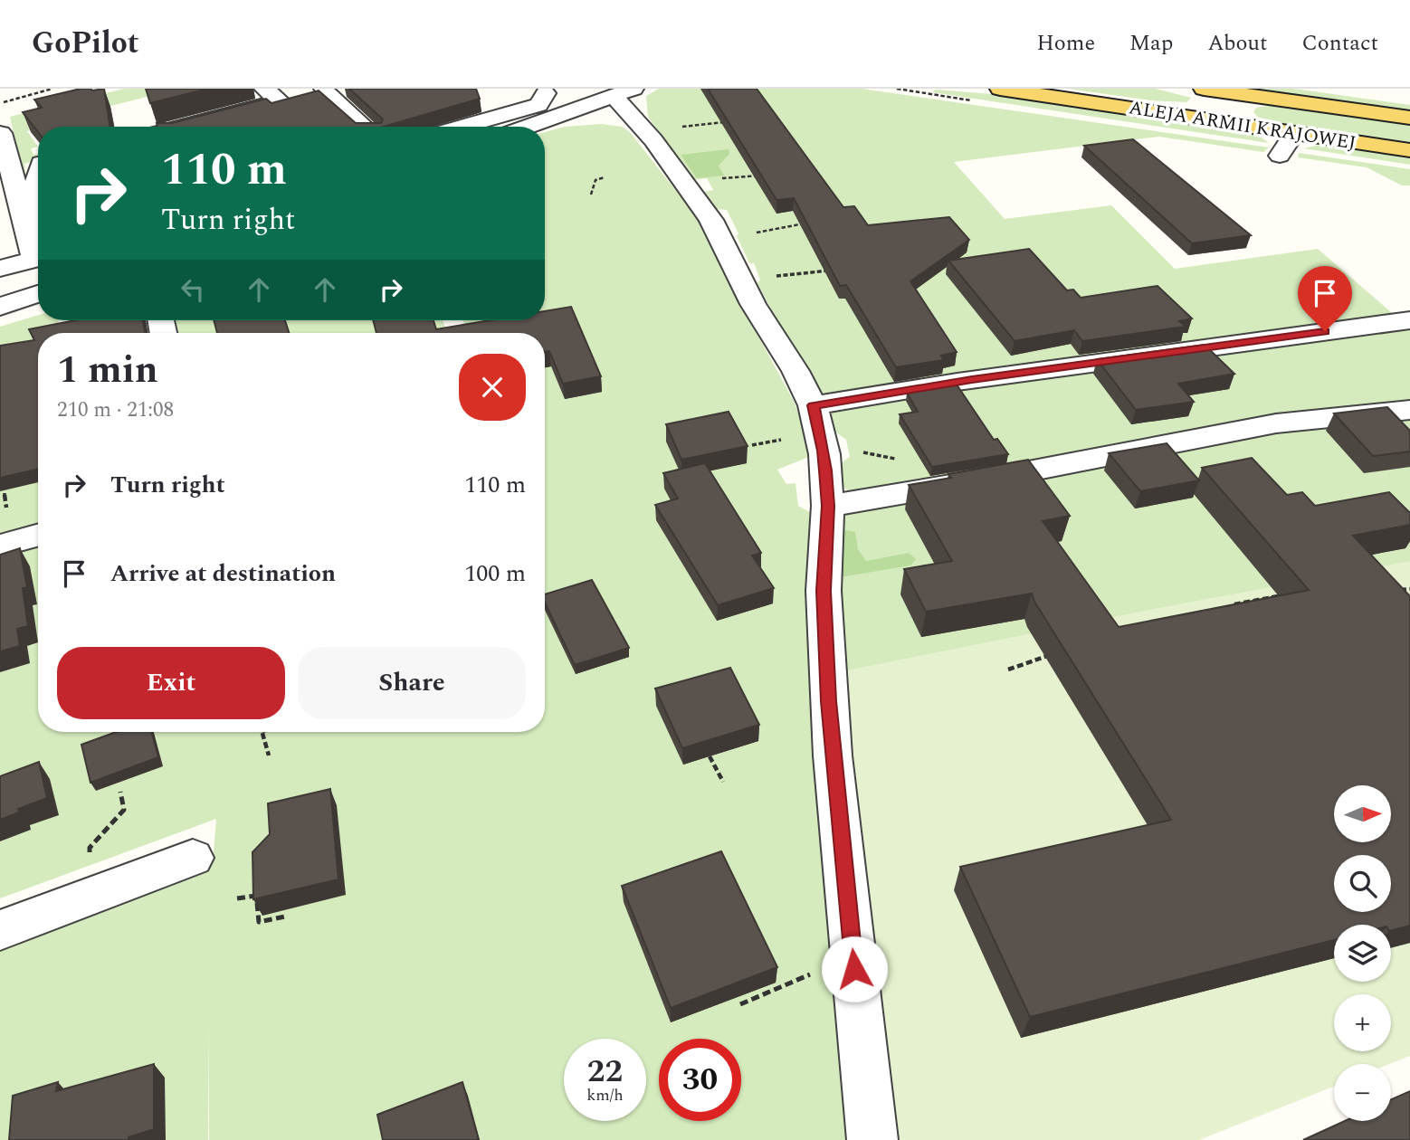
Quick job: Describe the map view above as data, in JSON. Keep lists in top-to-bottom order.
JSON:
{
  "streets": {
    "main road": ["ALEJA ARMII KRAJOWEJ"]
  },
  "north": "right",
  "page": {
    "header": "GoPilot",
    "nav": [
      "Home",
      "Map",
      "About",
      "Contact"
    ],
    "turn": ["110 m", "Turn right"],
    "heading": ["1 min", "210 m · 21:08"],
    "list": [
      {
        "name": "Turn right",
        "value": "110 m"
      },
      {
        "name": "Arrive at destination",
        "value": "100 m"
      }
    ],
    "buttons": ["Exit", "Share"],
    "map_buttons": ["+", "−"],
    "speed": "22 km/h",
    "limit": "30"
  }
}
